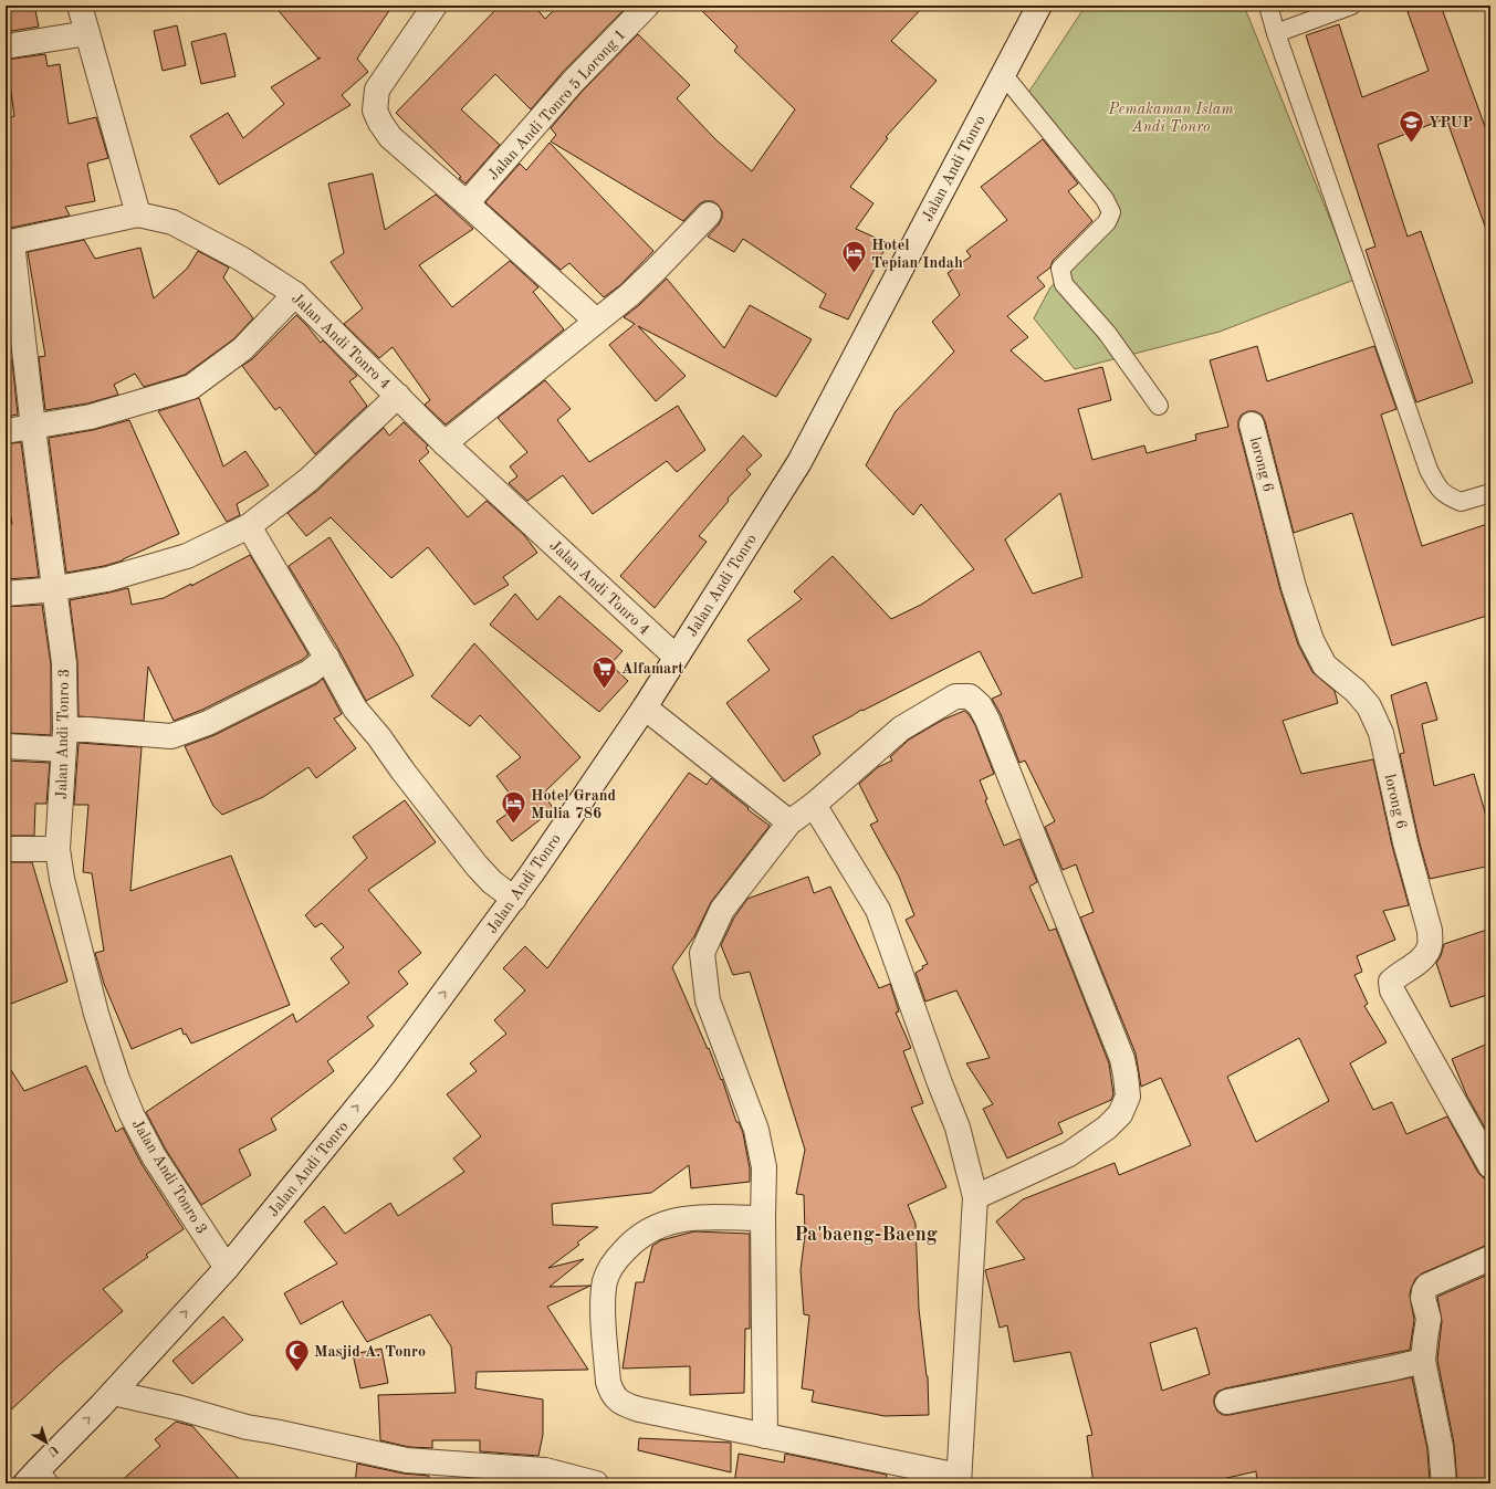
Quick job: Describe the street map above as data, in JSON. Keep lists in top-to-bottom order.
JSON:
{
  "streets": {
    "street": [
      "Jalan Andi Tonro 5 Lorong 1",
      "Jalan Andi Tonro",
      "Jalan Andi Tonro 4",
      "lorong 6",
      "Jalan Andi Tonro 3"
    ]
  },
  "crossings": [
    ["Jalan Andi Tonro", "Jalan Andi Tonro 4"],
    ["Jalan Andi Tonro", "Jalan Andi Tonro 3"],
    ["Jalan Andi Tonro 4", "Jalan Andi Tonro 3"]
  ],
  "one_way": ["Jalan Andi Tonro"],
  "districts": ["Pa'baeng-Baeng"],
  "parks": ["Pemakaman Islam Andi Tonro"],
  "places": {
    "school or university": ["YPUP"],
    "hotel": ["Hotel Tepian Indah", "Hotel Grand Mulia 786"],
    "supermarket": ["Alfamart"],
    "mosque": ["Masjid A. Tonro"]
  },
  "north": "bottom right"
}
